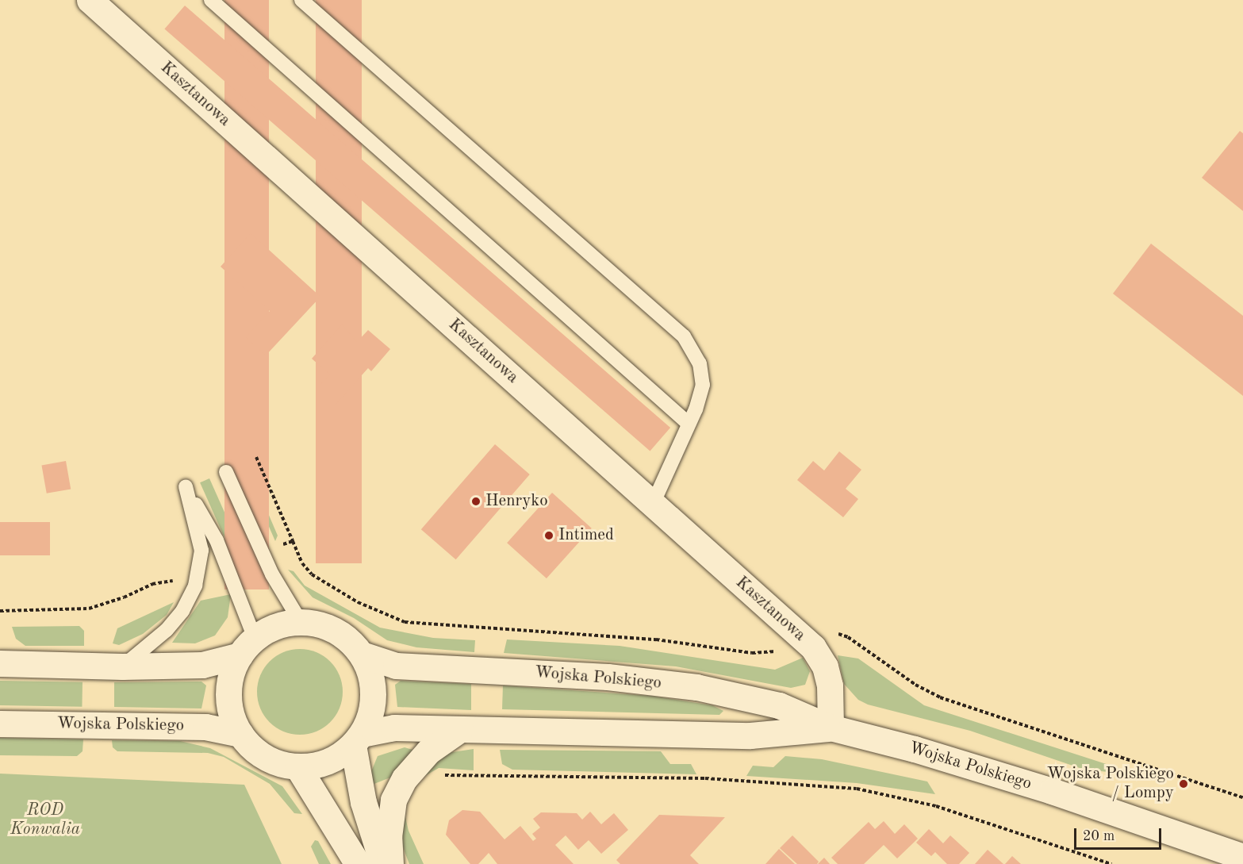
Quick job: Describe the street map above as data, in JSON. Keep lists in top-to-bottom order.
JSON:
{
  "streets": {
    "street": ["Kasztanowa", "Wojska Polskiego"]
  },
  "crossings": [
    ["Kasztanowa", "Wojska Polskiego"]
  ],
  "parks": ["ROD Konwalia"],
  "places": ["Henryko", "Intimed", "Wojska Polskiego / Lompy"],
  "scale_bar": "20 m"
}
